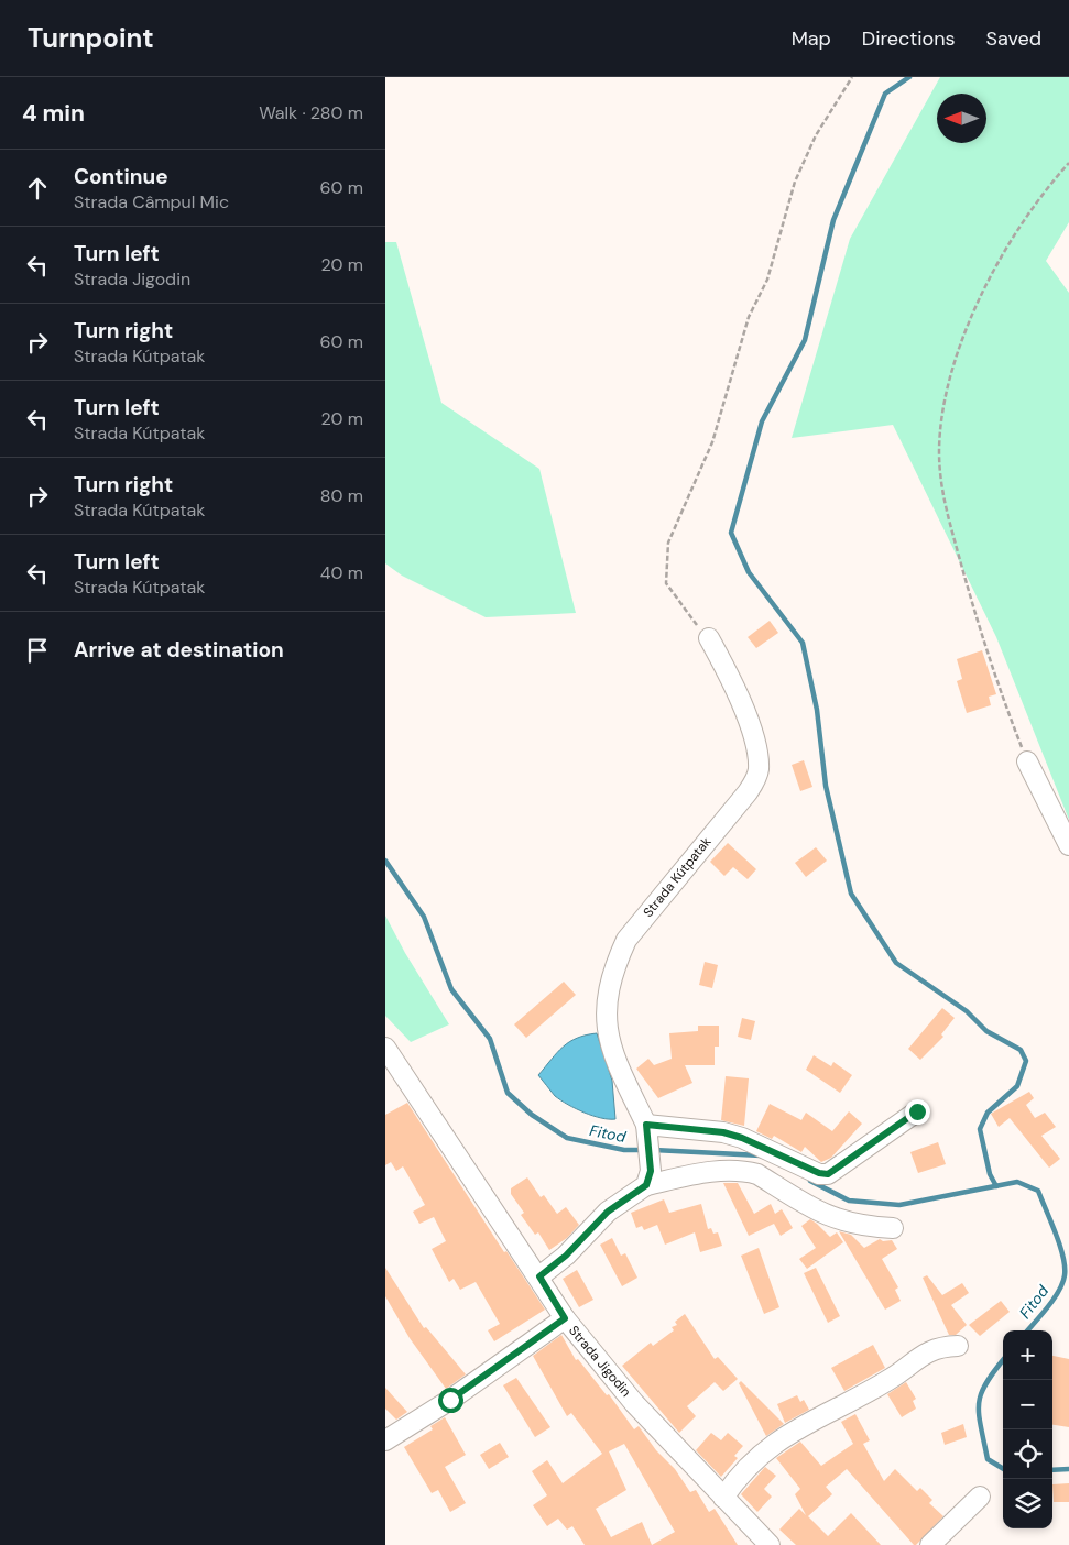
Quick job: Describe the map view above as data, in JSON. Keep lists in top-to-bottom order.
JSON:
{
  "streets": {
    "street": ["Strada Kútpatak", "Strada Jigodin"]
  },
  "water": ["Fitod"],
  "north": "left",
  "page": {
    "header": "Turnpoint",
    "nav": ["Map", "Directions", "Saved"],
    "heading": ["4 min", "Walk · 280 m"],
    "list": [
      ["Continue", "Strada Câmpul Mic", "60 m"],
      ["Turn left", "Strada Jigodin", "20 m"],
      ["Turn right", "Strada Kútpatak", "60 m"],
      ["Turn left", "Strada Kútpatak", "20 m"],
      ["Turn right", "Strada Kútpatak", "80 m"],
      ["Turn left", "Strada Kútpatak", "40 m"],
      "Arrive at destination"
    ],
    "map_buttons": ["+", "−"]
  }
}
